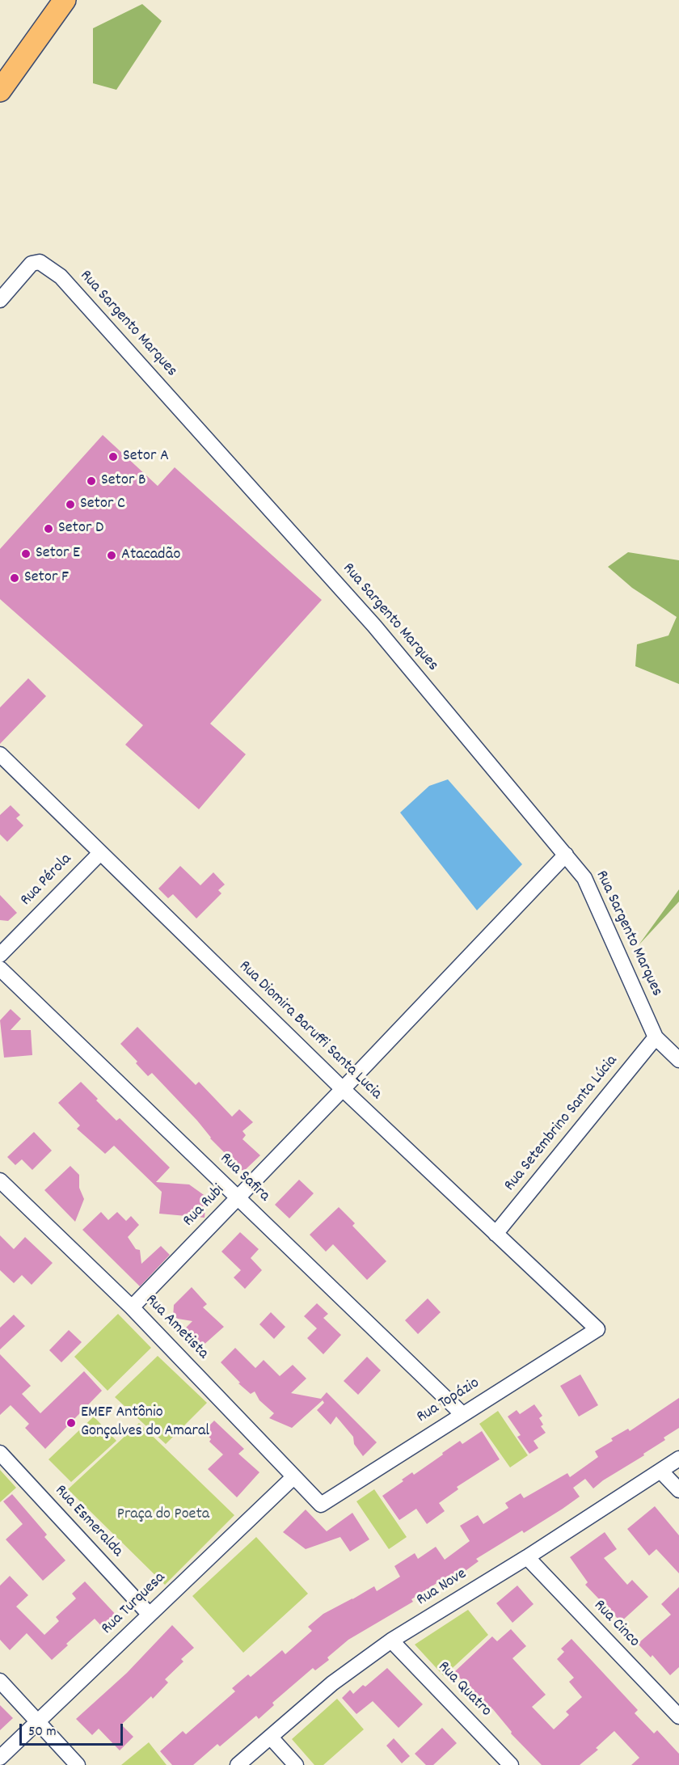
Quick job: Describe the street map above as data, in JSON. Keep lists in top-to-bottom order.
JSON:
{
  "streets": {
    "street": [
      "Rua Sargento Marques",
      "Rua Pérola",
      "Rua Diomira Baruffi Santa Lucia",
      "Rua Setembrino Santa Lúcia",
      "Rua Safira",
      "Rua Rubi",
      "Rua Ametista",
      "Rua Topázio",
      "Rua Esmeralda",
      "Rua Nove",
      "Rua Turquesa",
      "Rua Cinco",
      "Rua Quatro"
    ]
  },
  "crossings": [
    ["Rua Sargento Marques", "Rua Setembrino Santa Lúcia"],
    ["Rua Sargento Marques", "Rua Rubi"],
    ["Rua Pérola", "Rua Diomira Baruffi Santa Lucia"],
    ["Rua Diomira Baruffi Santa Lucia", "Rua Setembrino Santa Lúcia"],
    ["Rua Diomira Baruffi Santa Lucia", "Rua Rubi"],
    ["Rua Diomira Baruffi Santa Lucia", "Rua Topázio"],
    ["Rua Safira", "Rua Rubi"],
    ["Rua Safira", "Rua Topázio"],
    ["Rua Rubi", "Rua Ametista"],
    ["Rua Ametista", "Rua Topázio"],
    ["Rua Ametista", "Rua Turquesa"],
    ["Rua Esmeralda", "Rua Turquesa"],
    ["Rua Nove", "Rua Cinco"],
    ["Rua Nove", "Rua Quatro"]
  ],
  "parks": ["Praça do Poeta"],
  "places": [
    "Setor A",
    "Setor B",
    "Setor C",
    "Setor D",
    "Setor E",
    "Atacadão",
    "Setor F",
    "EMEF Antônio Gonçalves do Amaral"
  ],
  "scale_bar": "50 m"
}
